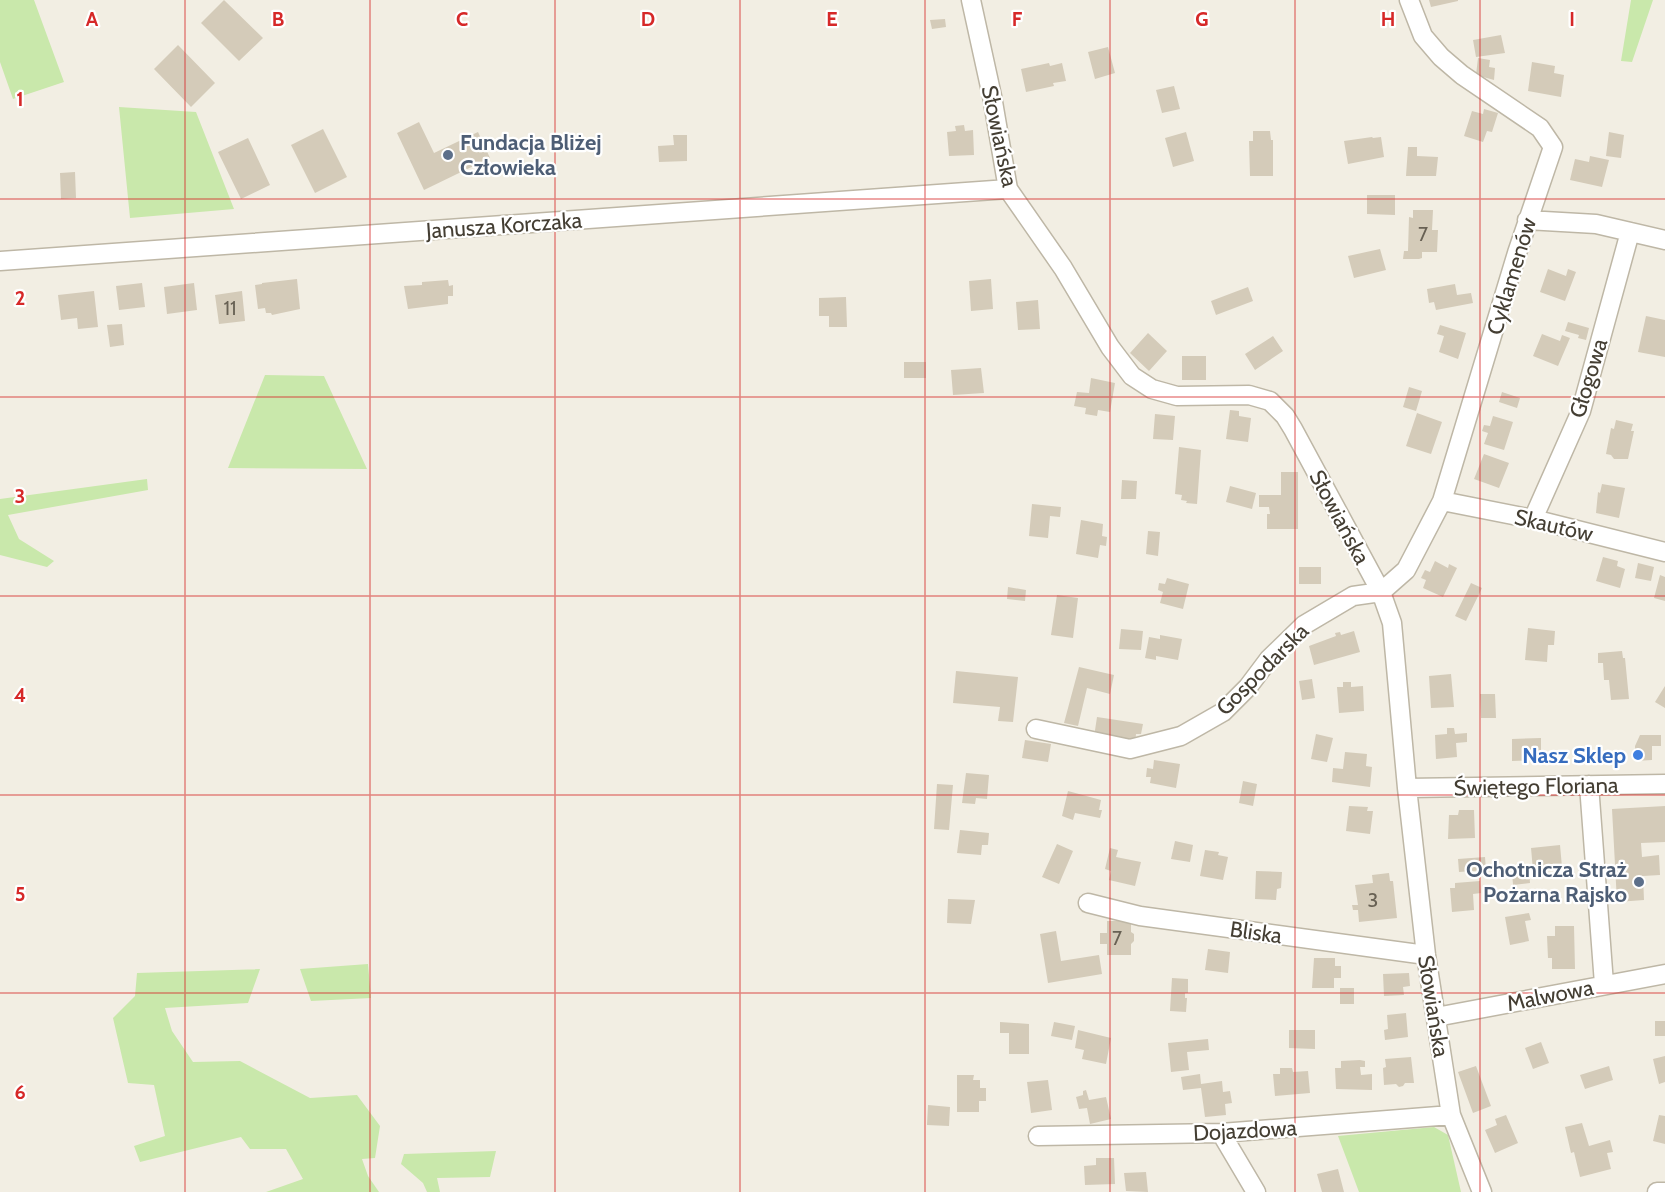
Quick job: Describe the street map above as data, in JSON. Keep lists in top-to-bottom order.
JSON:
{
  "streets": {
    "street": [
      "Słowiańska",
      "Janusza Korczaka",
      "Cyklamenów",
      "Głogowa",
      "Skautów",
      "Gospodarska",
      "Świętego Floriana",
      "Bliska",
      "Malwowa",
      "Dojazdowa"
    ]
  },
  "crossings": [
    ["Słowiańska", "Janusza Korczaka"],
    ["Słowiańska", "Cyklamenów"],
    ["Słowiańska", "Gospodarska"],
    ["Słowiańska", "Świętego Floriana"],
    ["Słowiańska", "Bliska"],
    ["Słowiańska", "Malwowa"],
    ["Słowiańska", "Dojazdowa"],
    ["Cyklamenów", "Skautów"],
    ["Cyklamenów", "Gospodarska"],
    ["Głogowa", "Skautów"]
  ],
  "places": ["Fundacja Bliżej Człowieka", "Nasz Sklep", "Ochotnicza Straż Pożarna Rajsko"],
  "house_numbers": [
    "7",
    "11",
    "3",
    "7"
  ],
  "grid": {
    "columns": [
      "A",
      "B",
      "C",
      "D",
      "E",
      "F",
      "G",
      "H",
      "I"
    ],
    "rows": [
      "1",
      "2",
      "3",
      "4",
      "5",
      "6"
    ]
  }
}
